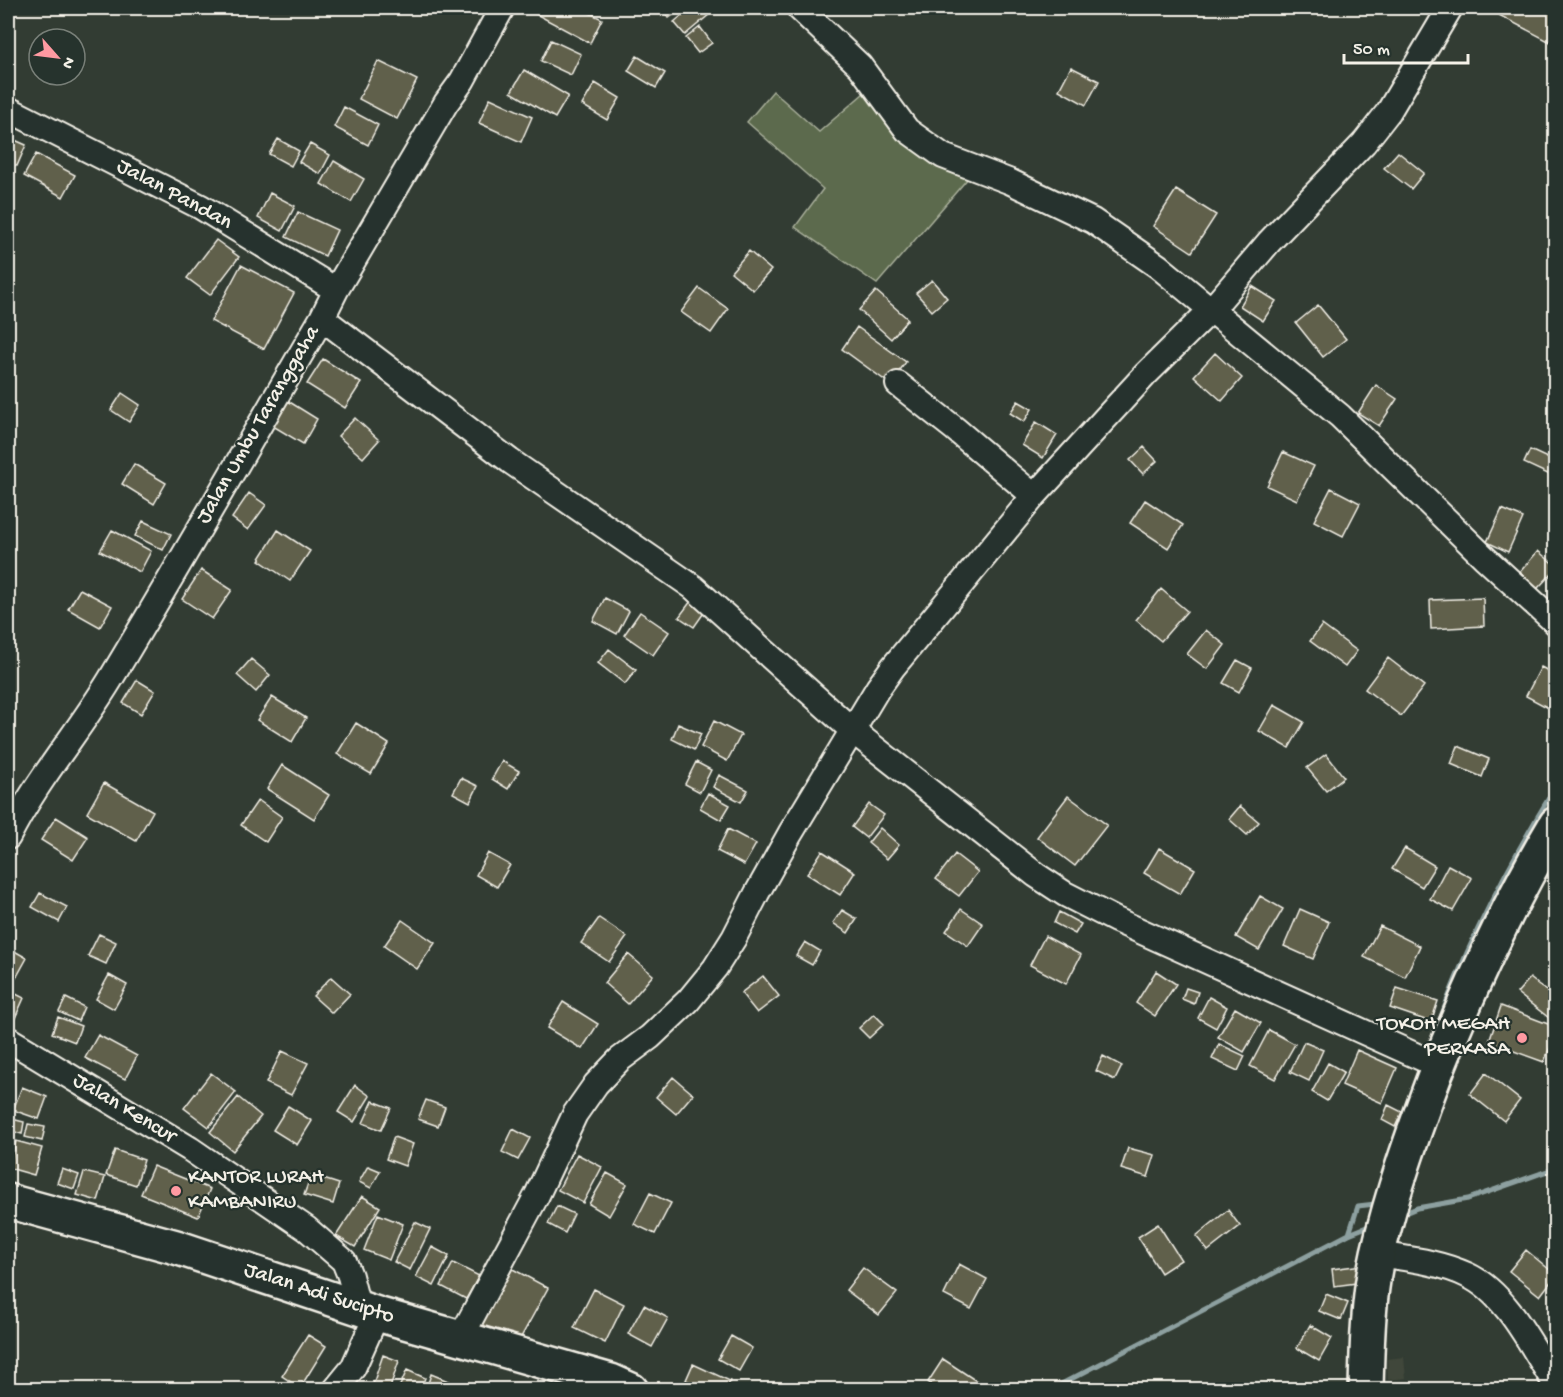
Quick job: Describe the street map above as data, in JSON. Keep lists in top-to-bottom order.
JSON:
{
  "streets": {
    "highway": ["Jalan Adi Sucipto"],
    "street": ["Jalan Pandan", "Jalan Umbu Taranggaha", "Jalan Kencur"]
  },
  "crossings": [
    ["Jalan Pandan", "Jalan Umbu Taranggaha"],
    ["Jalan Kencur", "Jalan Adi Sucipto"]
  ],
  "places": ["TOKOH MEGAH PERKASA", "KANTOR LURAH KAMBANIRU"],
  "scale_bar": "50 m",
  "north": "bottom right"
}
